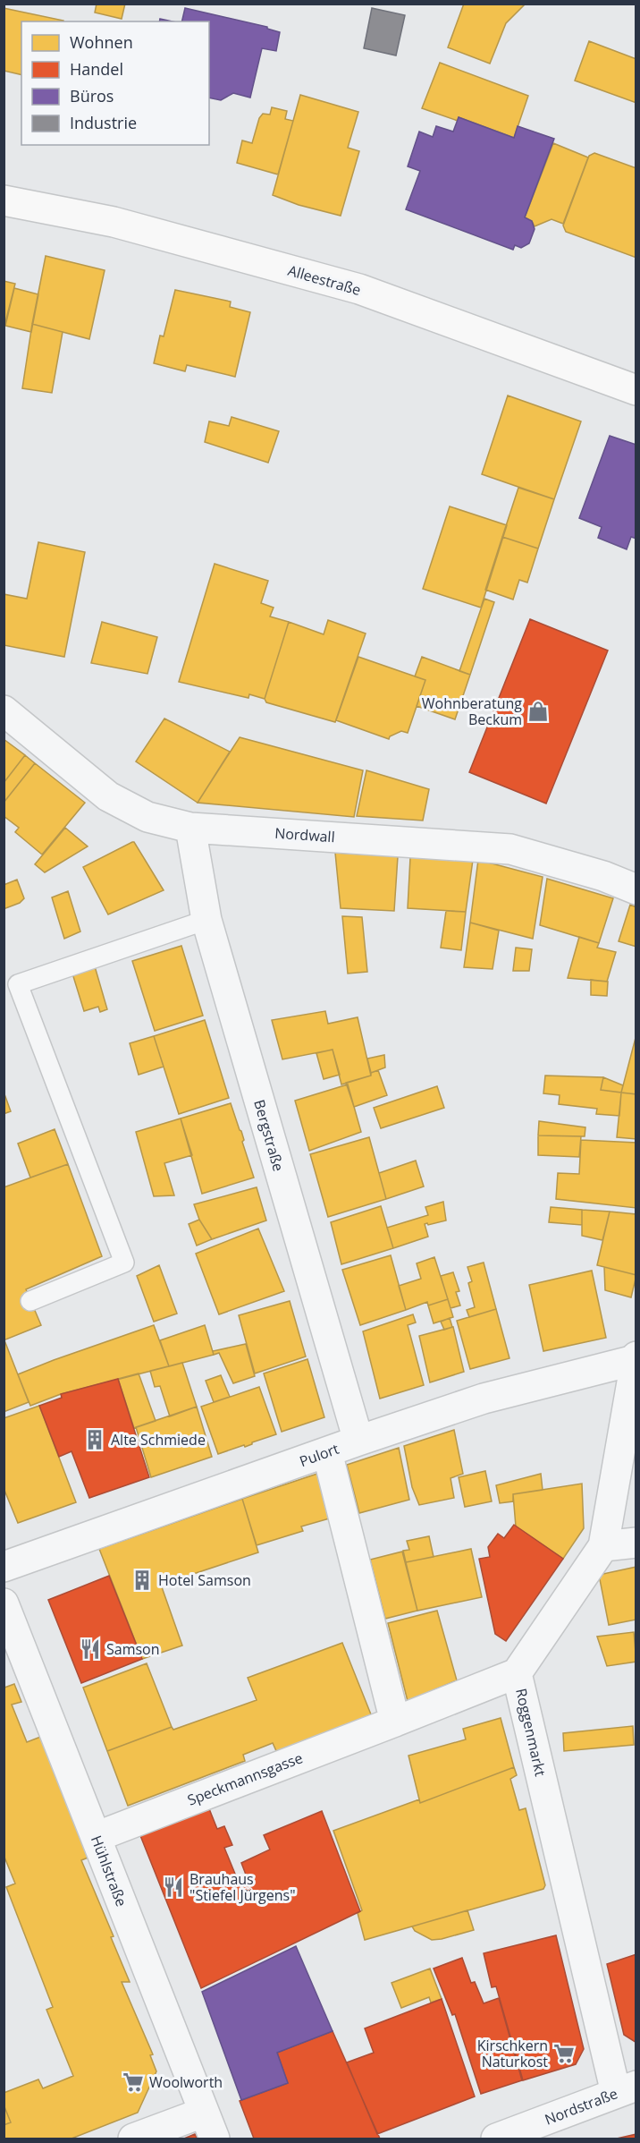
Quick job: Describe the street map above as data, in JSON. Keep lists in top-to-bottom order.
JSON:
{
  "streets": {
    "main road": ["Alleestraße"],
    "street": [
      "Nordwall",
      "Bergstraße",
      "Pulort",
      "Roggenmarkt",
      "Speckmannsgasse",
      "Hühlstraße",
      "Nordstraße"
    ]
  },
  "crossings": [
    ["Nordwall", "Bergstraße"],
    ["Bergstraße", "Pulort"],
    ["Pulort", "Roggenmarkt"],
    ["Roggenmarkt", "Speckmannsgasse"],
    ["Roggenmarkt", "Nordstraße"],
    ["Speckmannsgasse", "Hühlstraße"]
  ],
  "places": {
    "shop": ["Wohnberatung Beckum"],
    "building": ["Alte Schmiede", "Hotel Samson"],
    "restaurant": ["Samson", "Brauhaus \"Stiefel Jürgens\""],
    "supermarket": ["Kirschkern Naturkost", "Woolworth"]
  },
  "legend": [
    "Wohnen",
    "Handel",
    "Büros",
    "Industrie"
  ]
}
